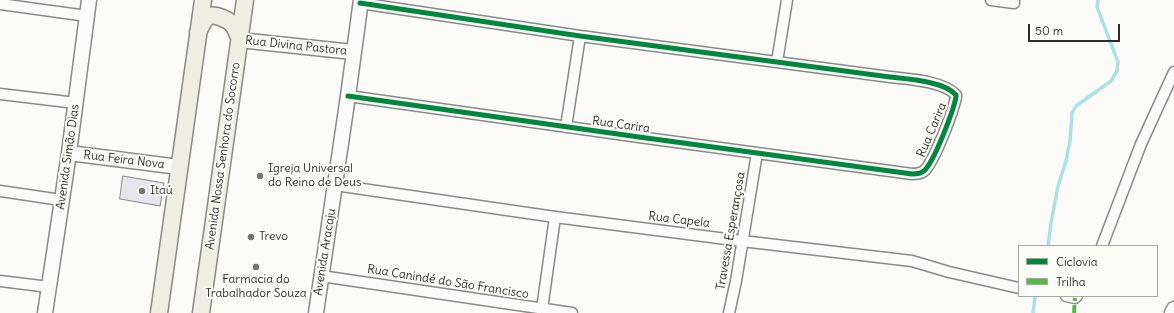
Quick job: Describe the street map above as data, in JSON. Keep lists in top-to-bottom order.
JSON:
{
  "streets": {
    "main road": ["Avenida Nossa Senhora do Socorro"],
    "street": [
      "Rua Divina Pastora",
      "Rua Carira",
      "Avenida Simão Dias",
      "Rua Feira Nova",
      "Rua Capela",
      "Travessa Esperançosa",
      "Avenida Aracaju",
      "Rua Canindé do São Francisco"
    ]
  },
  "crossings": [
    ["Rua Divina Pastora", "Avenida Nossa Senhora do Socorro"],
    ["Rua Divina Pastora", "Avenida Aracaju"],
    ["Rua Carira", "Travessa Esperançosa"],
    ["Rua Carira", "Avenida Aracaju"],
    ["Avenida Simão Dias", "Rua Feira Nova"],
    ["Rua Capela", "Travessa Esperançosa"],
    ["Rua Capela", "Avenida Aracaju"],
    ["Avenida Aracaju", "Rua Canindé do São Francisco"]
  ],
  "places": [
    "Igreja Universal do Reino de Deus",
    "Itaú",
    "Trevo",
    "Farmacia do Trabalhador Souza"
  ],
  "legend": ["Ciclovia", "Trilha"],
  "scale_bar": "50 m"
}
